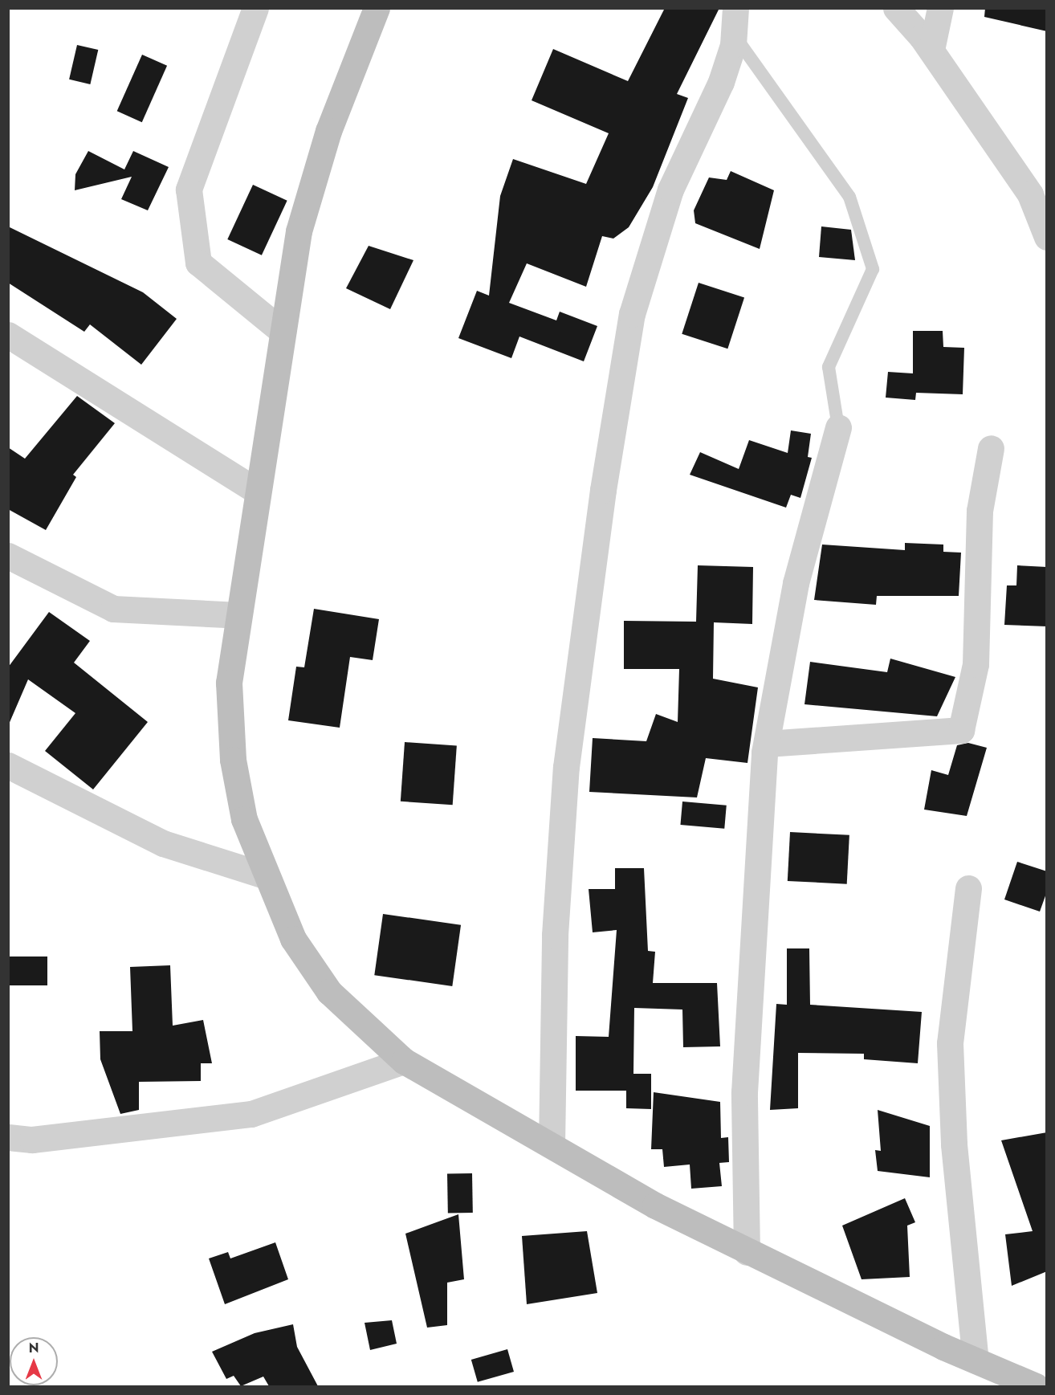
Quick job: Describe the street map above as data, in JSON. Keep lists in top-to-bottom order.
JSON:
{
  "north": "top"
}
